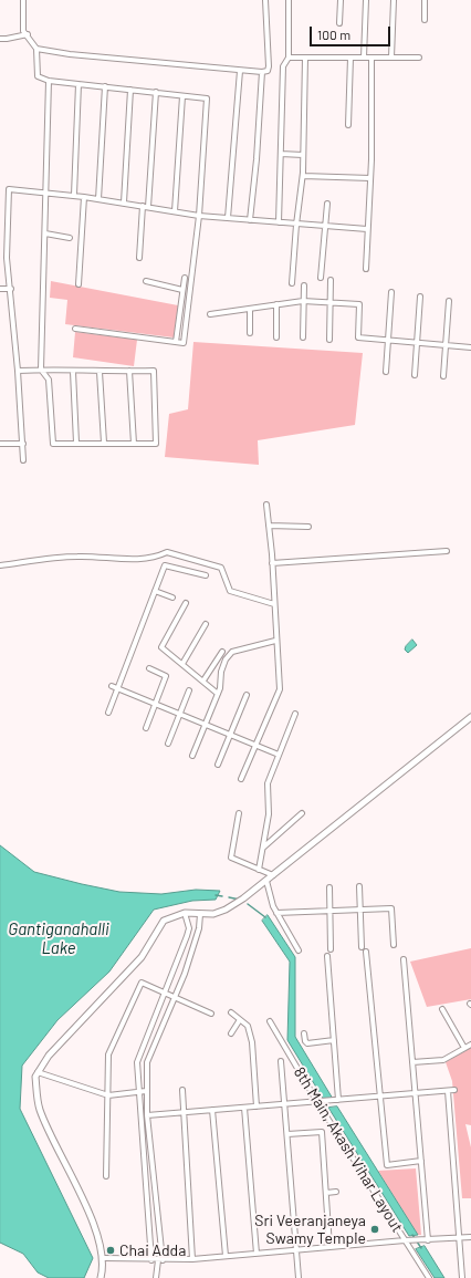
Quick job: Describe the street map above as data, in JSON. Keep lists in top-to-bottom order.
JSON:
{
  "streets": {
    "street": ["8th Main, Akash Vihar Layout"]
  },
  "water": ["Gantiganahalli Lake"],
  "places": ["Sri Veeranjaneya Swamy Temple", "Chai Adda"],
  "scale_bar": "100 m"
}
